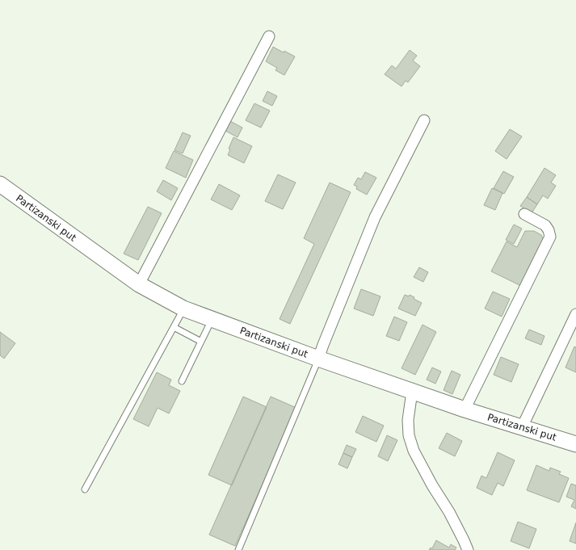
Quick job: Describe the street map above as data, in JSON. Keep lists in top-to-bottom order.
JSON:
{
  "streets": {
    "main road": ["Partizanski put"]
  }
}
